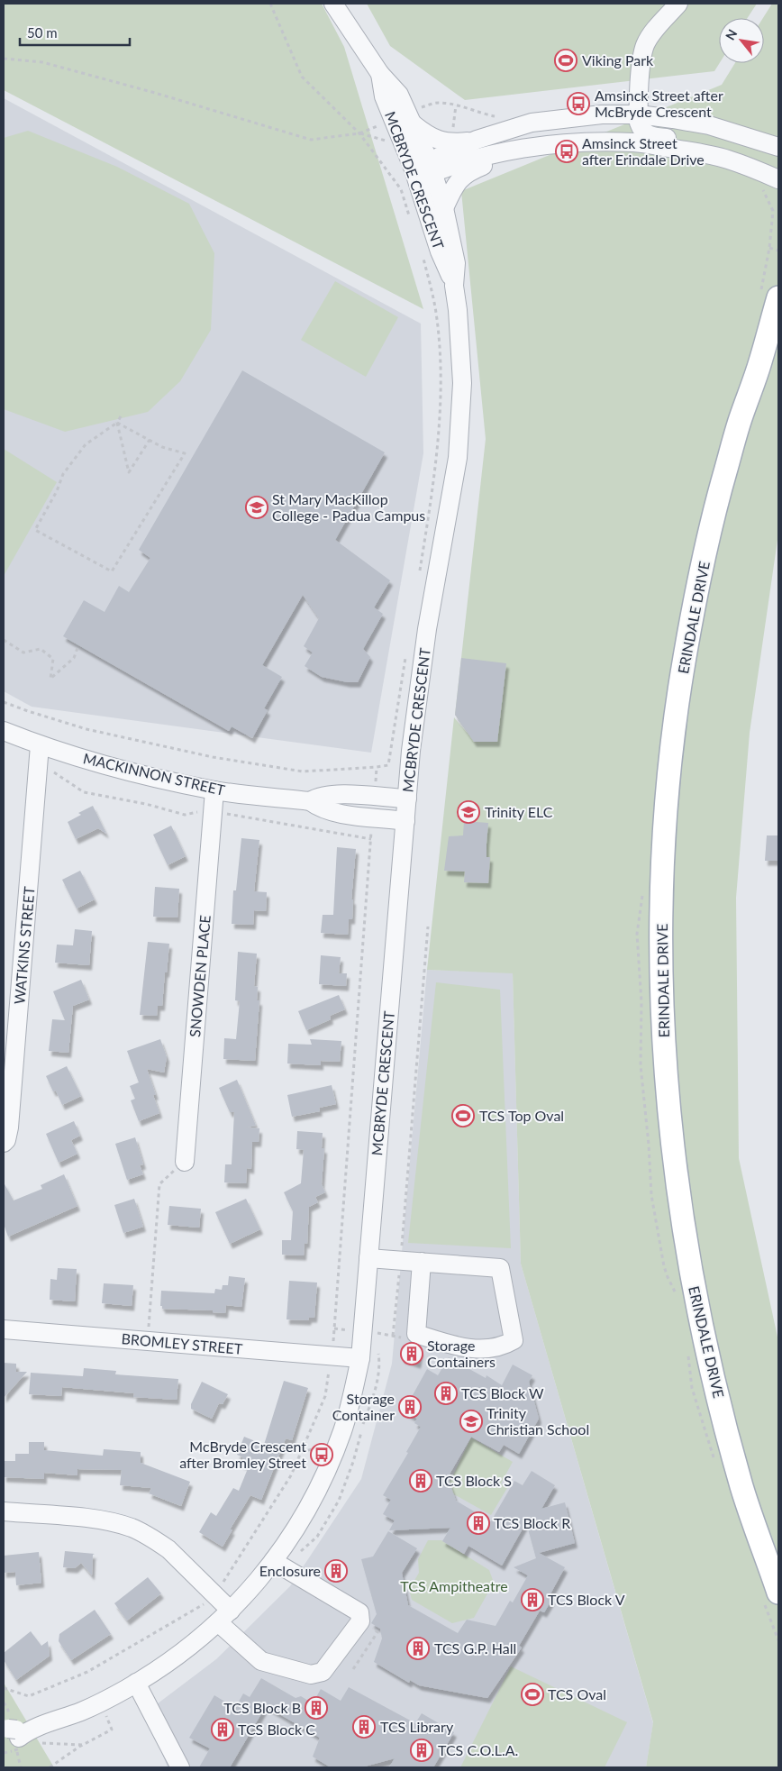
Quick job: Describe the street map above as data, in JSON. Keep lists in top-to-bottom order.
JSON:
{
  "streets": {
    "main road": ["ERINDALE DRIVE"],
    "street": [
      "MCBRYDE CRESCENT",
      "MACKINNON STREET",
      "WATKINS STREET",
      "SNOWDEN PLACE",
      "BROMLEY STREET"
    ]
  },
  "crossings": [
    ["MCBRYDE CRESCENT", "MACKINNON STREET"],
    ["MCBRYDE CRESCENT", "BROMLEY STREET"],
    ["MACKINNON STREET", "WATKINS STREET"],
    ["MACKINNON STREET", "SNOWDEN PLACE"]
  ],
  "parks": ["TCS Ampitheatre"],
  "places": {
    "sports": ["Viking Park", "TCS Top Oval", "TCS Oval"],
    "bus stop": ["Amsinck Street after McBryde Crescent", "Amsinck Street after Erindale Drive", "McBryde Crescent after Bromley Street"],
    "school or university": ["St Mary MacKillop College - Padua Campus", "Trinity ELC", "Trinity Christian School"],
    "building": [
      "Storage Containers",
      "TCS Block W",
      "Storage Container",
      "TCS Block S",
      "TCS Block R",
      "Enclosure",
      "TCS Block V",
      "TCS G.P. Hall",
      "TCS Block B",
      "TCS Library",
      "TCS Block C",
      "TCS C.O.L.A."
    ]
  },
  "scale_bar": "50 m",
  "north": "top left"
}
